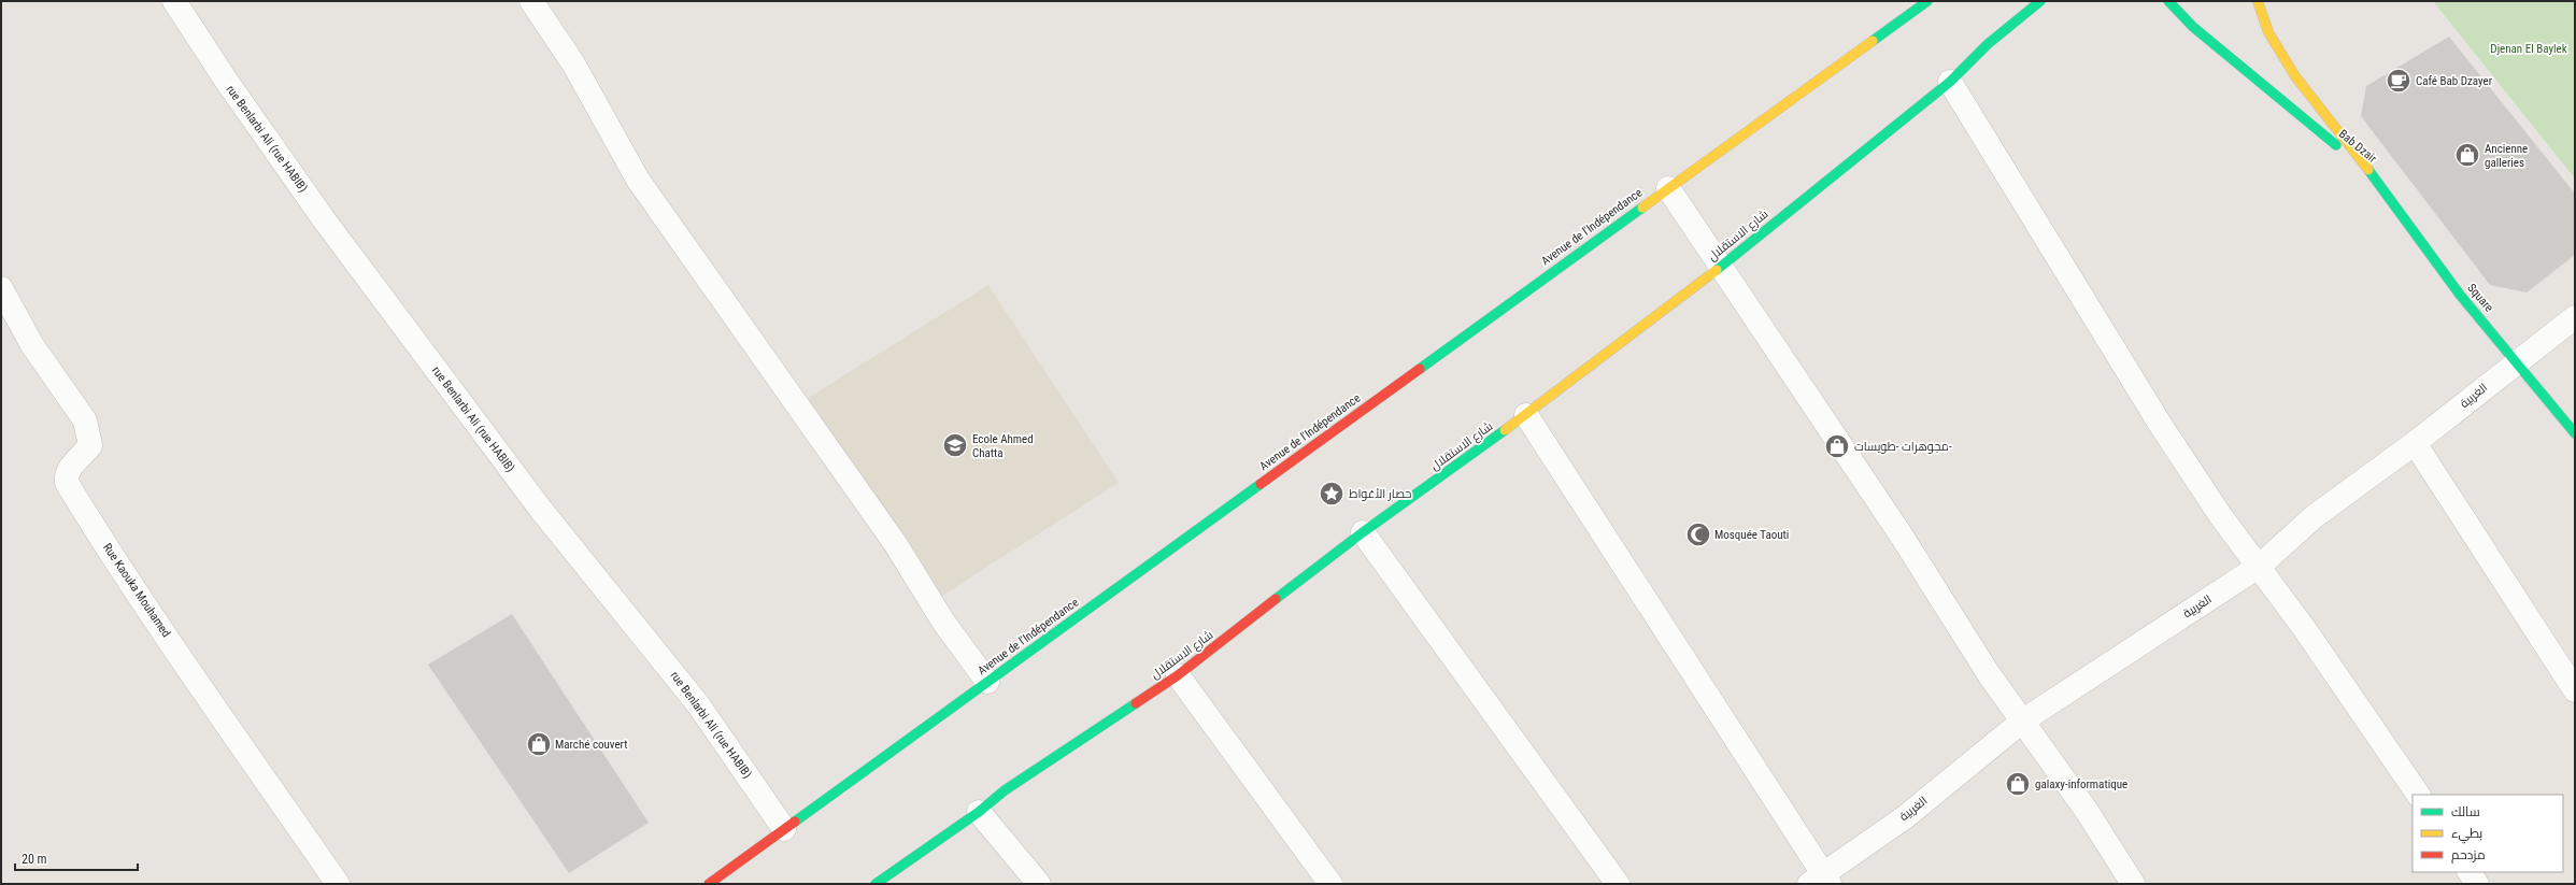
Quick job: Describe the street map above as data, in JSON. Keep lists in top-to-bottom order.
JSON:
{
  "streets": {
    "main road": [
      "Bab Dzair",
      "Avenue de l'Indépendance",
      "شارع الاستقلال",
      "Square"
    ],
    "street": ["rue Benlarbi Ali (rue HABIB)", "الغربية", "Rue Kaouka Mouhamed"]
  },
  "crossings": [
    ["rue Benlarbi Ali (rue HABIB)", "Avenue de l'Indépendance"],
    ["Bab Dzair", "Square"],
    ["Square", "الغربية"]
  ],
  "parks": ["Djenan El Baylek"],
  "places": {
    "cafe": ["Café Bab Dzayer"],
    "shop": [
      "Ancienne galleries",
      "مجوهرات -طويسات-",
      "Marché couvert",
      "galaxy-informatique"
    ],
    "school or university": ["Ecole Ahmed Chatta"],
    "place": ["حصار الأغواط"],
    "mosque": ["Mosquée Taouti"]
  },
  "legend": ["سالك", "بطيء", "مزدحم"],
  "scale_bar": "20 m"
}
